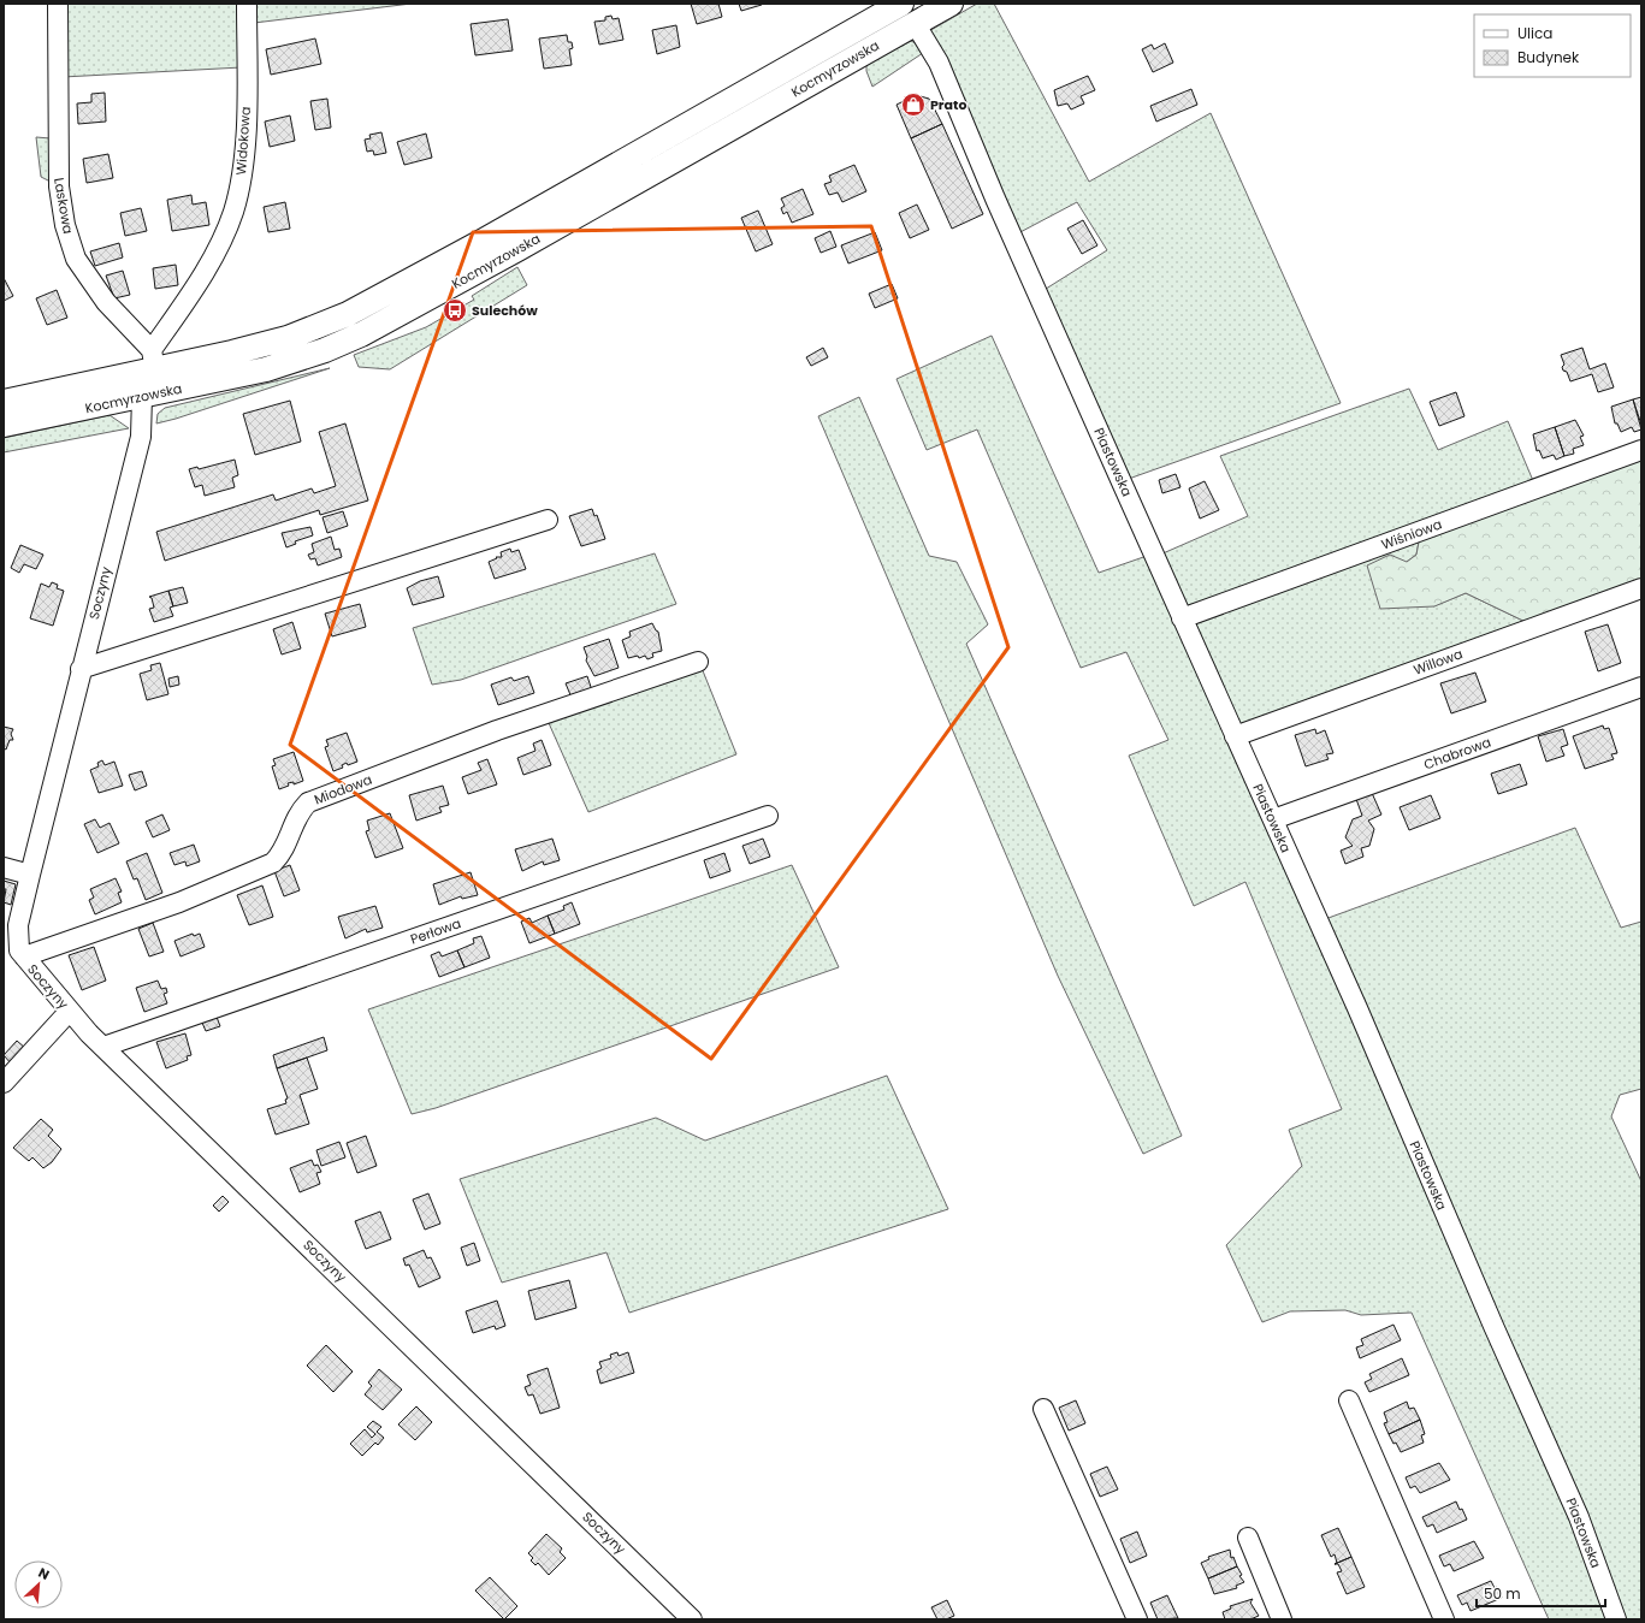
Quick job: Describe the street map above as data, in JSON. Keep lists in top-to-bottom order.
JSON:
{
  "streets": {
    "main road": ["Kocmyrzowska"],
    "street": [
      "Widokowa",
      "Laskowa",
      "Piastowska",
      "Wiśniowa",
      "Soczyny",
      "Willowa",
      "Chabrowa",
      "Miodowa",
      "Perłowa"
    ]
  },
  "crossings": [
    ["Kocmyrzowska", "Widokowa"],
    ["Kocmyrzowska", "Laskowa"],
    ["Kocmyrzowska", "Piastowska"],
    ["Kocmyrzowska", "Soczyny"],
    ["Widokowa", "Laskowa"],
    ["Piastowska", "Wiśniowa"],
    ["Piastowska", "Willowa"],
    ["Piastowska", "Chabrowa"],
    ["Soczyny", "Miodowa"],
    ["Soczyny", "Perłowa"]
  ],
  "places": {
    "shop": ["Prato"],
    "bus stop": ["Sulechów"]
  },
  "legend": ["Ulica", "Budynek"],
  "scale_bar": "50 m",
  "north": "top right"
}
